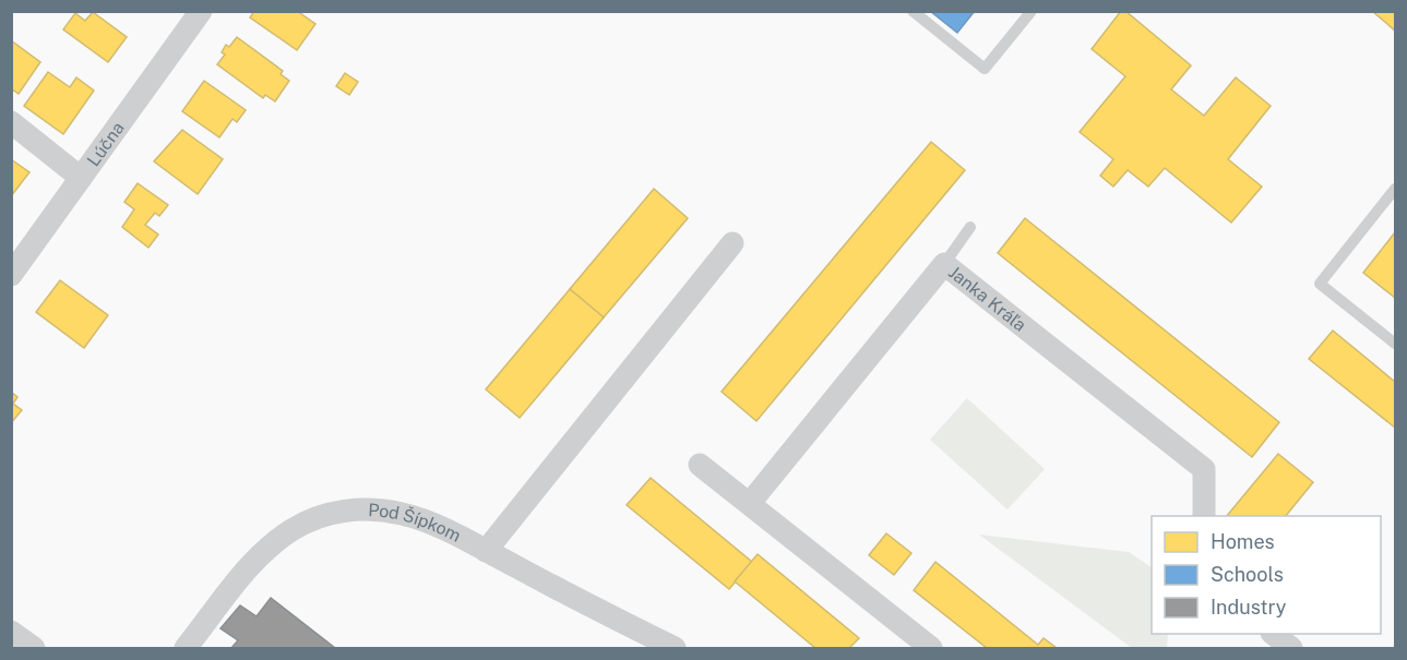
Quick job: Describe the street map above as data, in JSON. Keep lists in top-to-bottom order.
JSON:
{
  "streets": {
    "street": ["Lúčna", "Janka Kráľa", "Pod Šípkom"]
  },
  "legend": ["Homes", "Schools", "Industry"]
}
